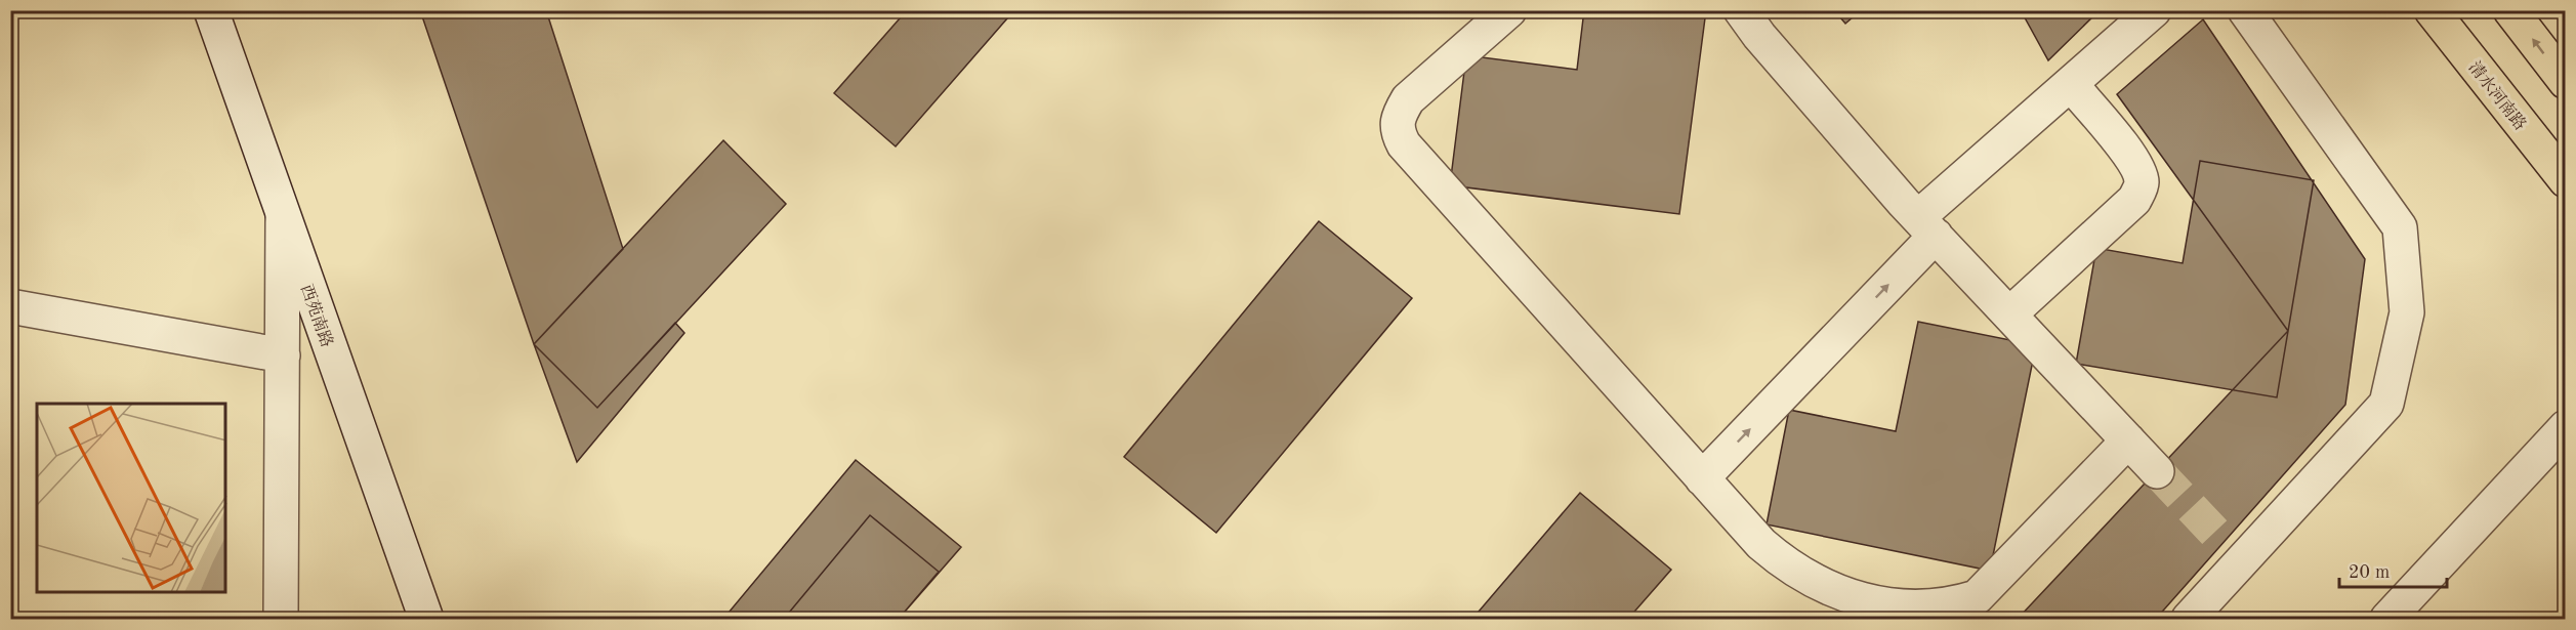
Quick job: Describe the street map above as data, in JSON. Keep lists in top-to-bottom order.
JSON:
{
  "streets": {
    "main road": ["清水河南路"],
    "street": ["西苑南路"]
  },
  "scale_bar": "20 m"
}
